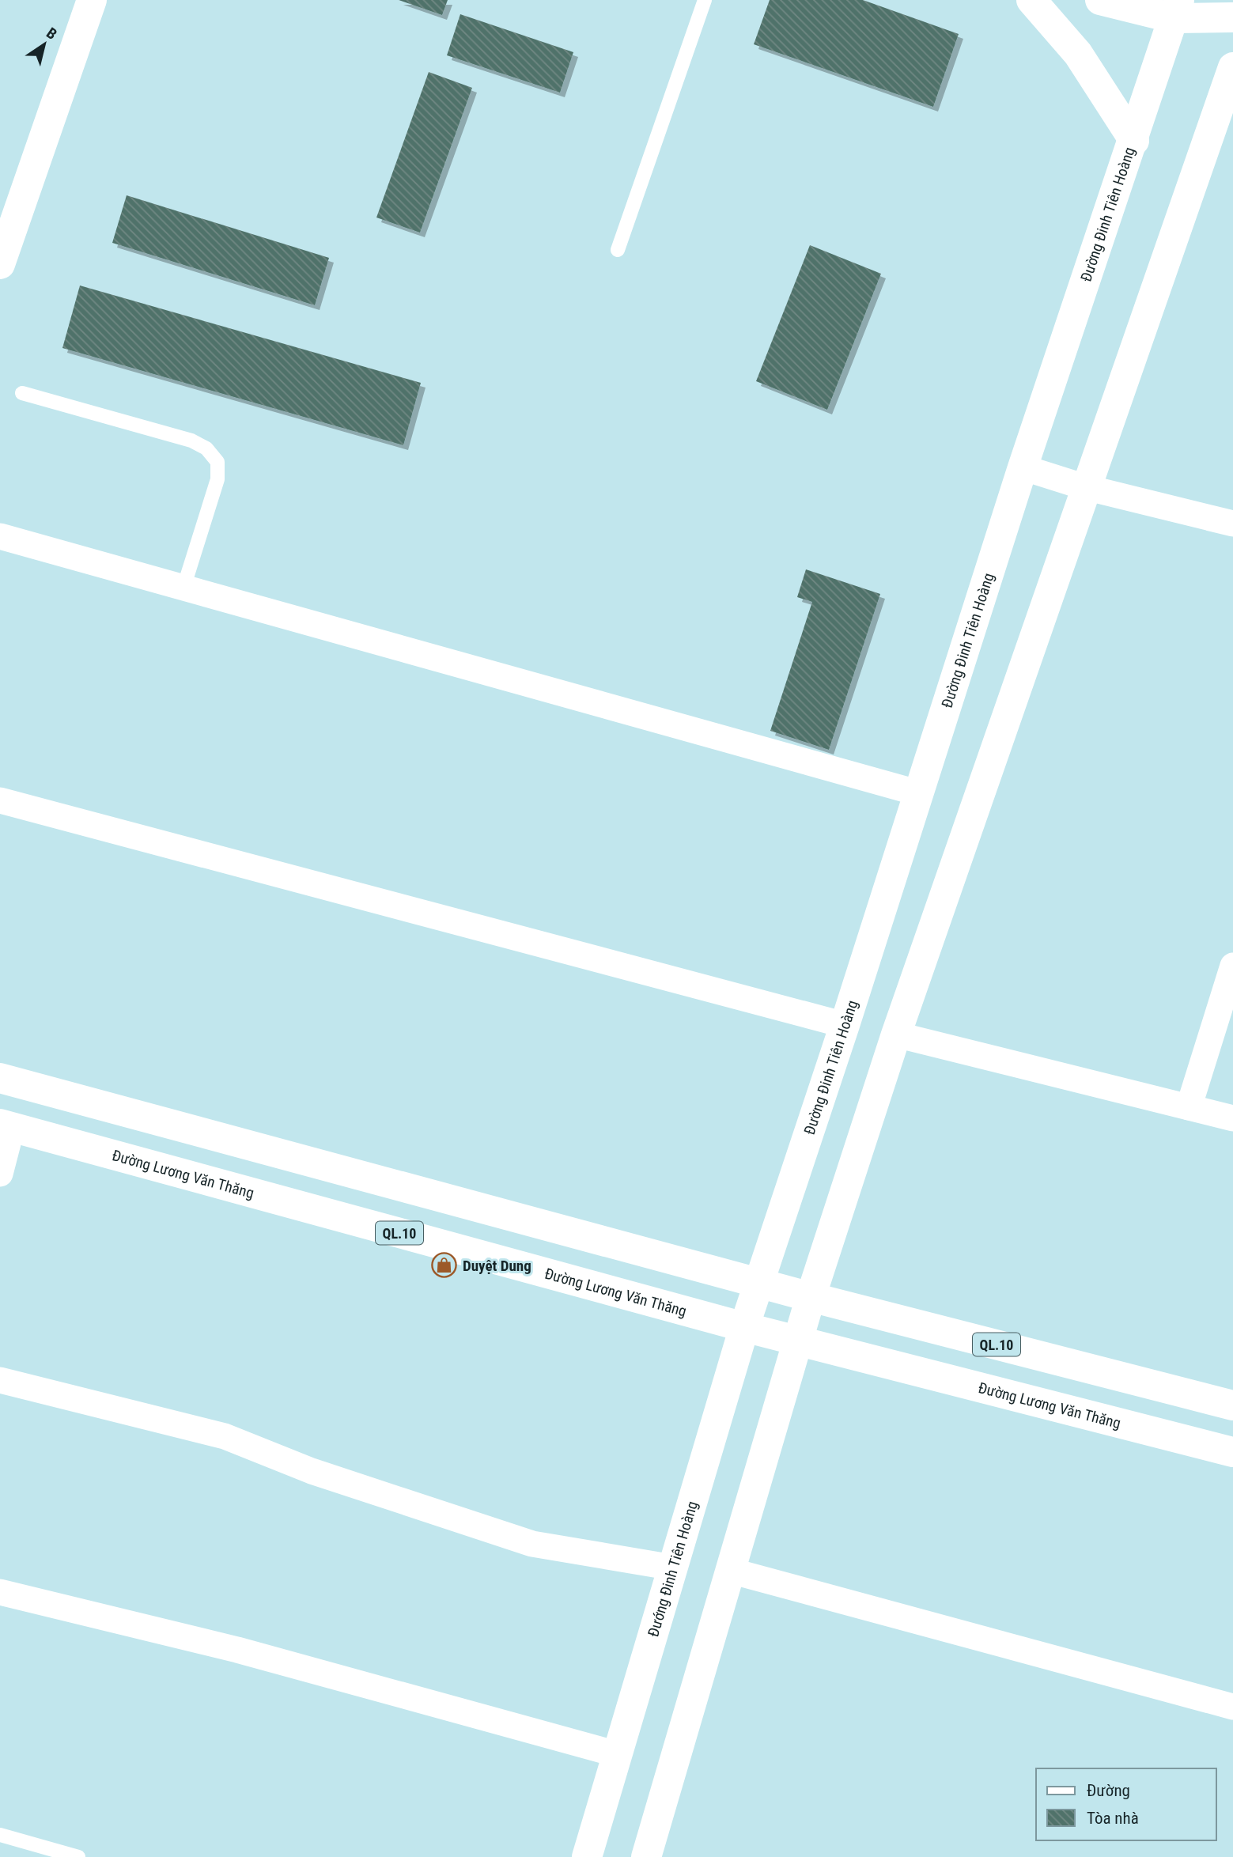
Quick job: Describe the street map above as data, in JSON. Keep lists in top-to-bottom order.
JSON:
{
  "streets": {
    "main road": [
      "Đường Đinh Tiên Hoàng",
      "Đường Lương Văn Thăng",
      "QL.10",
      "Đướng Đinh Tiên Hoàng"
    ]
  },
  "crossings": [
    ["Đường Đinh Tiên Hoàng", "QL.10"],
    ["Đường Đinh Tiên Hoàng", "Đướng Đinh Tiên Hoàng"],
    ["Đường Lương Văn Thăng", "Đướng Đinh Tiên Hoàng"],
    ["QL.10", "Đướng Đinh Tiên Hoàng"]
  ],
  "places": {
    "shop": ["Duyệt Dung"]
  },
  "legend": ["Đường", "Tòa nhà"],
  "north": "top right"
}
